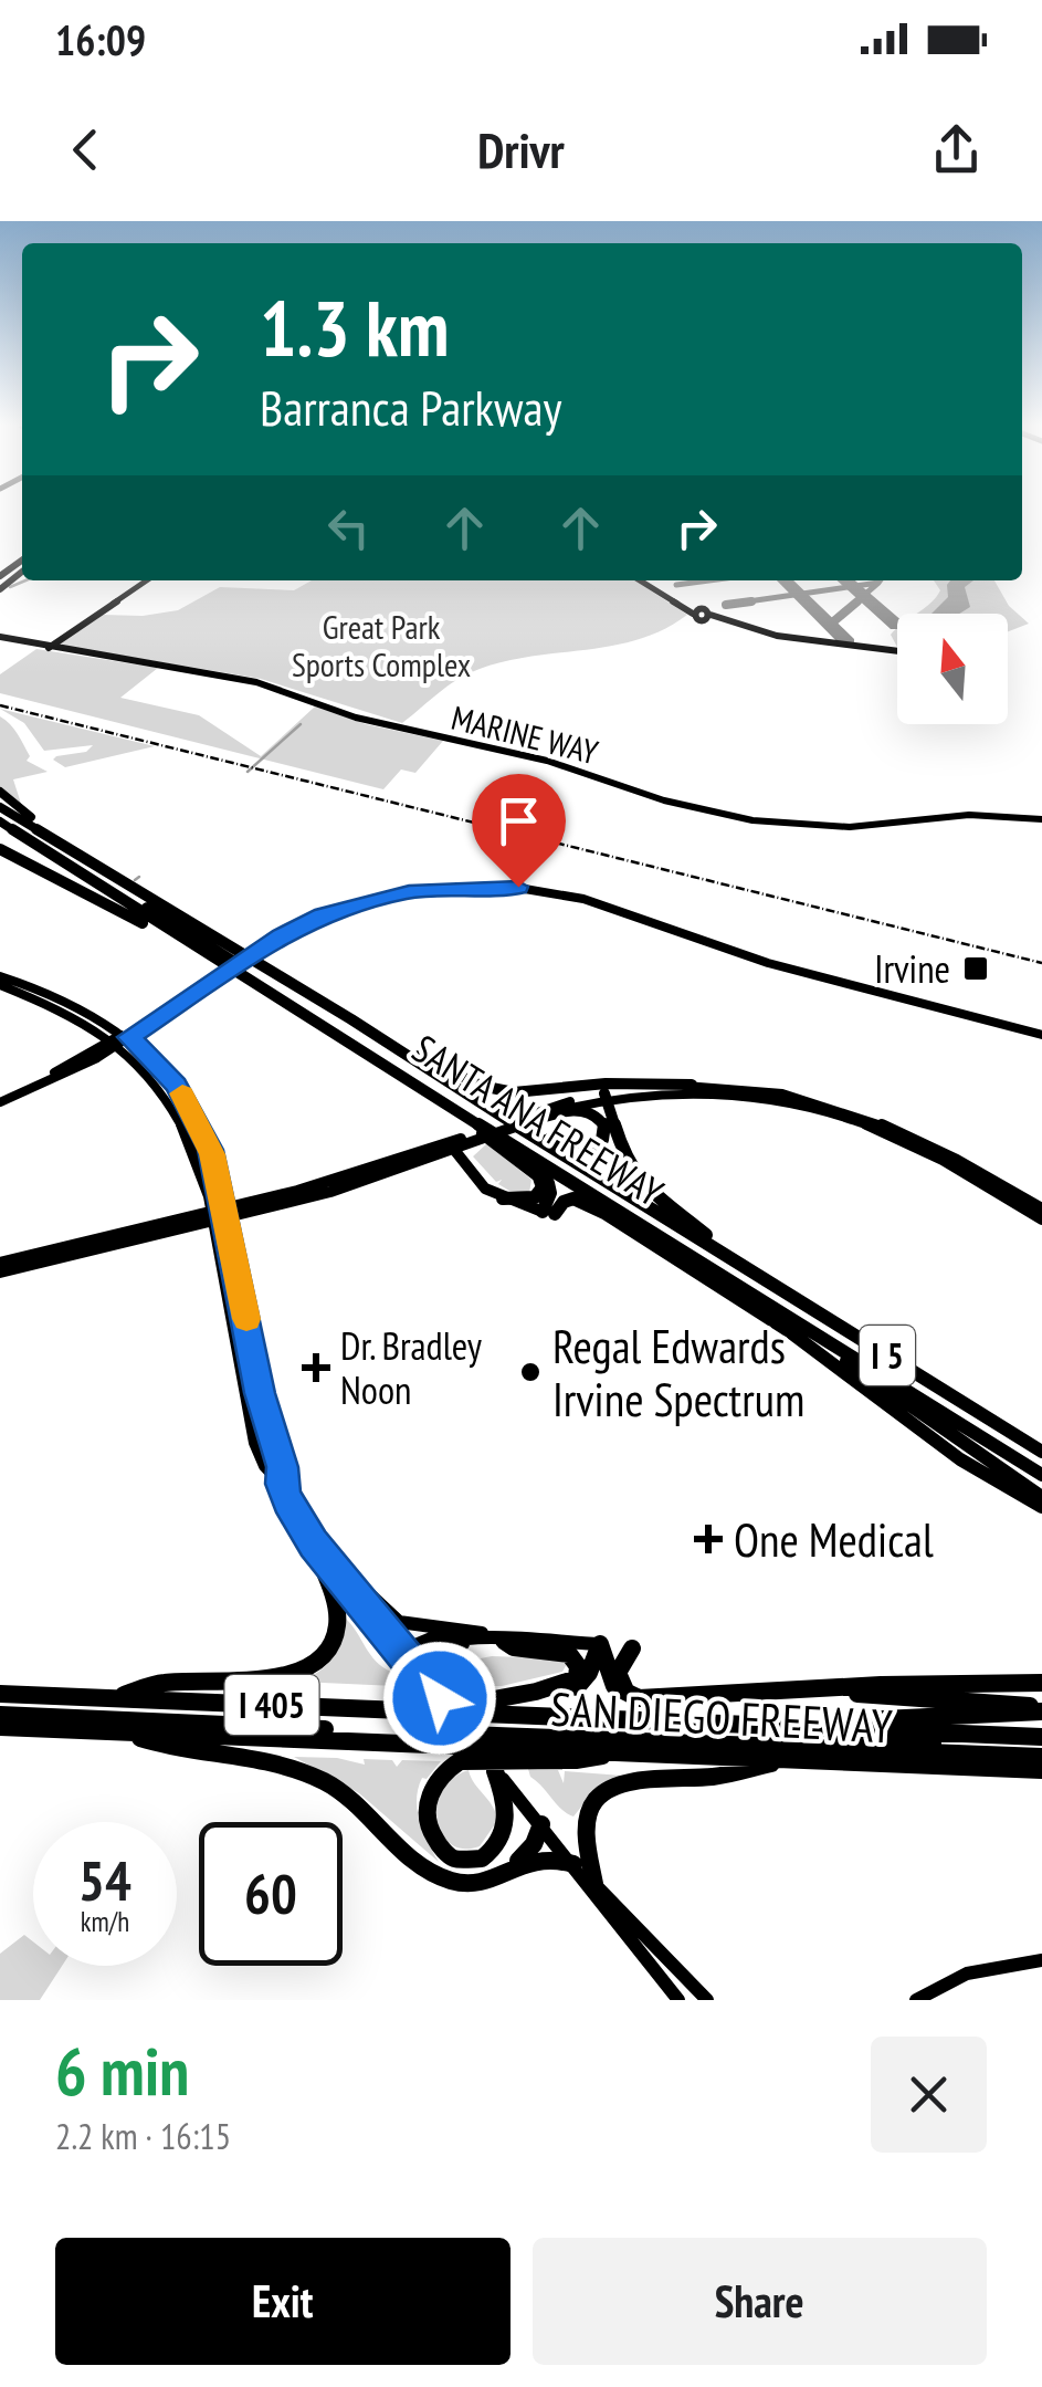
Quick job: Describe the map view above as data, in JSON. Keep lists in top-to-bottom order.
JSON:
{
  "streets": {
    "highway": [
      "SANTA ANA FREEWAY",
      "I 5",
      "I 405",
      "SAN DIEGO FREEWAY"
    ],
    "main road": ["MARINE WAY"]
  },
  "parks": ["Great Park Sports Complex"],
  "places": {
    "transit": ["Irvine"],
    "health": ["Dr. Bradley Noon", "One Medical"],
    "other": ["Regal Edwards Irvine Spectrum"]
  },
  "north": "top",
  "page": {
    "status": "16:09",
    "header": "Drivr",
    "turn": ["1.3 km", "Barranca Parkway"],
    "speed": "54 km/h",
    "limit": "60",
    "heading": ["6 min", "2.2 km · 16:15"],
    "buttons": ["Exit", "Share"]
  }
}
